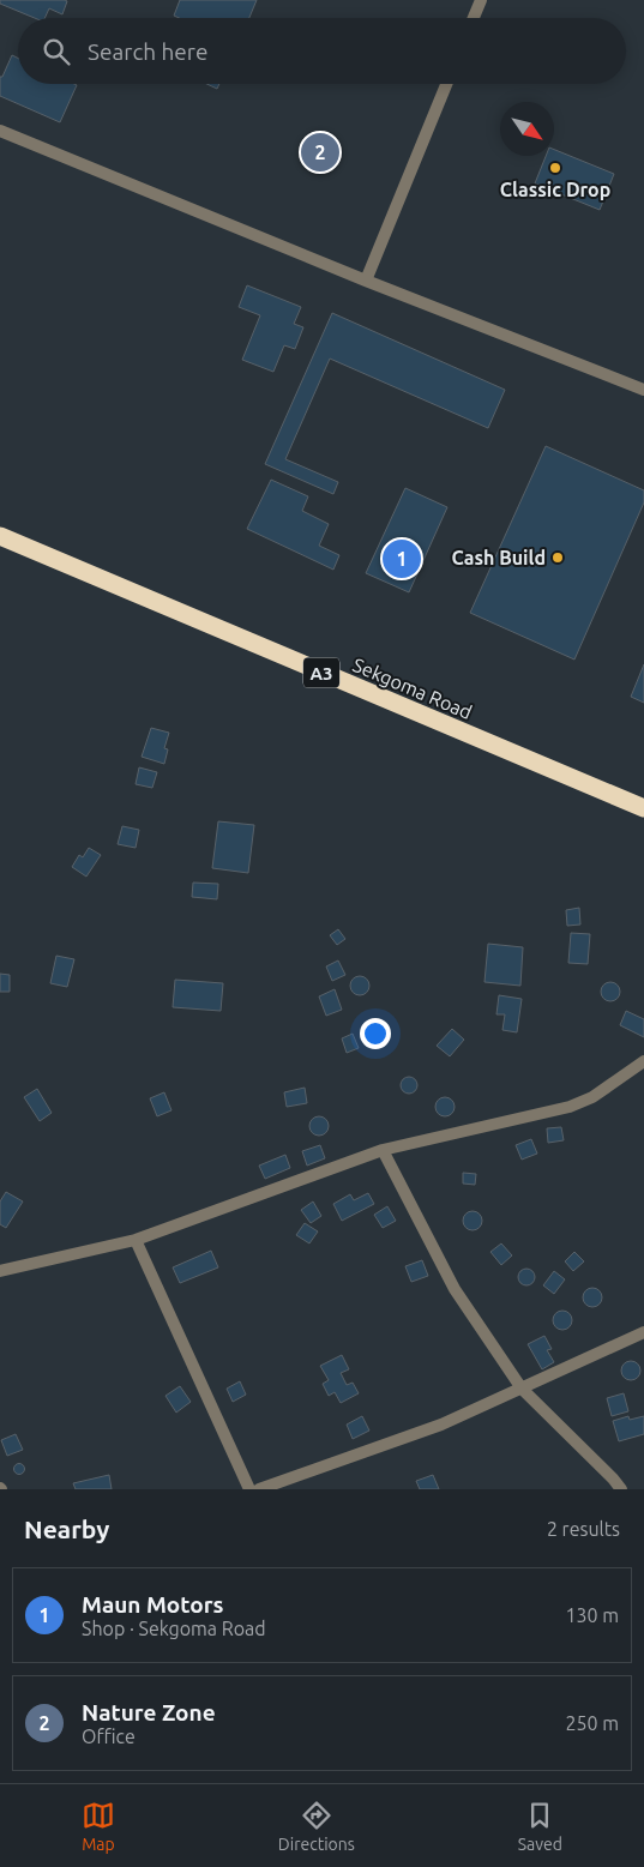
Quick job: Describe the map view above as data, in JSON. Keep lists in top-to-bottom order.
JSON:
{
  "streets": {
    "highway": ["A3", "Sekgoma Road"]
  },
  "places": ["Classic Drop", "Cash Build"],
  "north": "bottom right",
  "page": {
    "search": "Search here",
    "pins": ["2", "1"],
    "heading": ["Nearby", "2 results"],
    "list": [
      {
        "mark": "1",
        "name": "Maun Motors",
        "note": "Shop · Sekgoma Road",
        "value": "130 m"
      },
      {
        "mark": "2",
        "name": "Nature Zone",
        "note": "Office",
        "value": "250 m"
      }
    ],
    "nav": ["Map", "Directions", "Saved"]
  }
}
